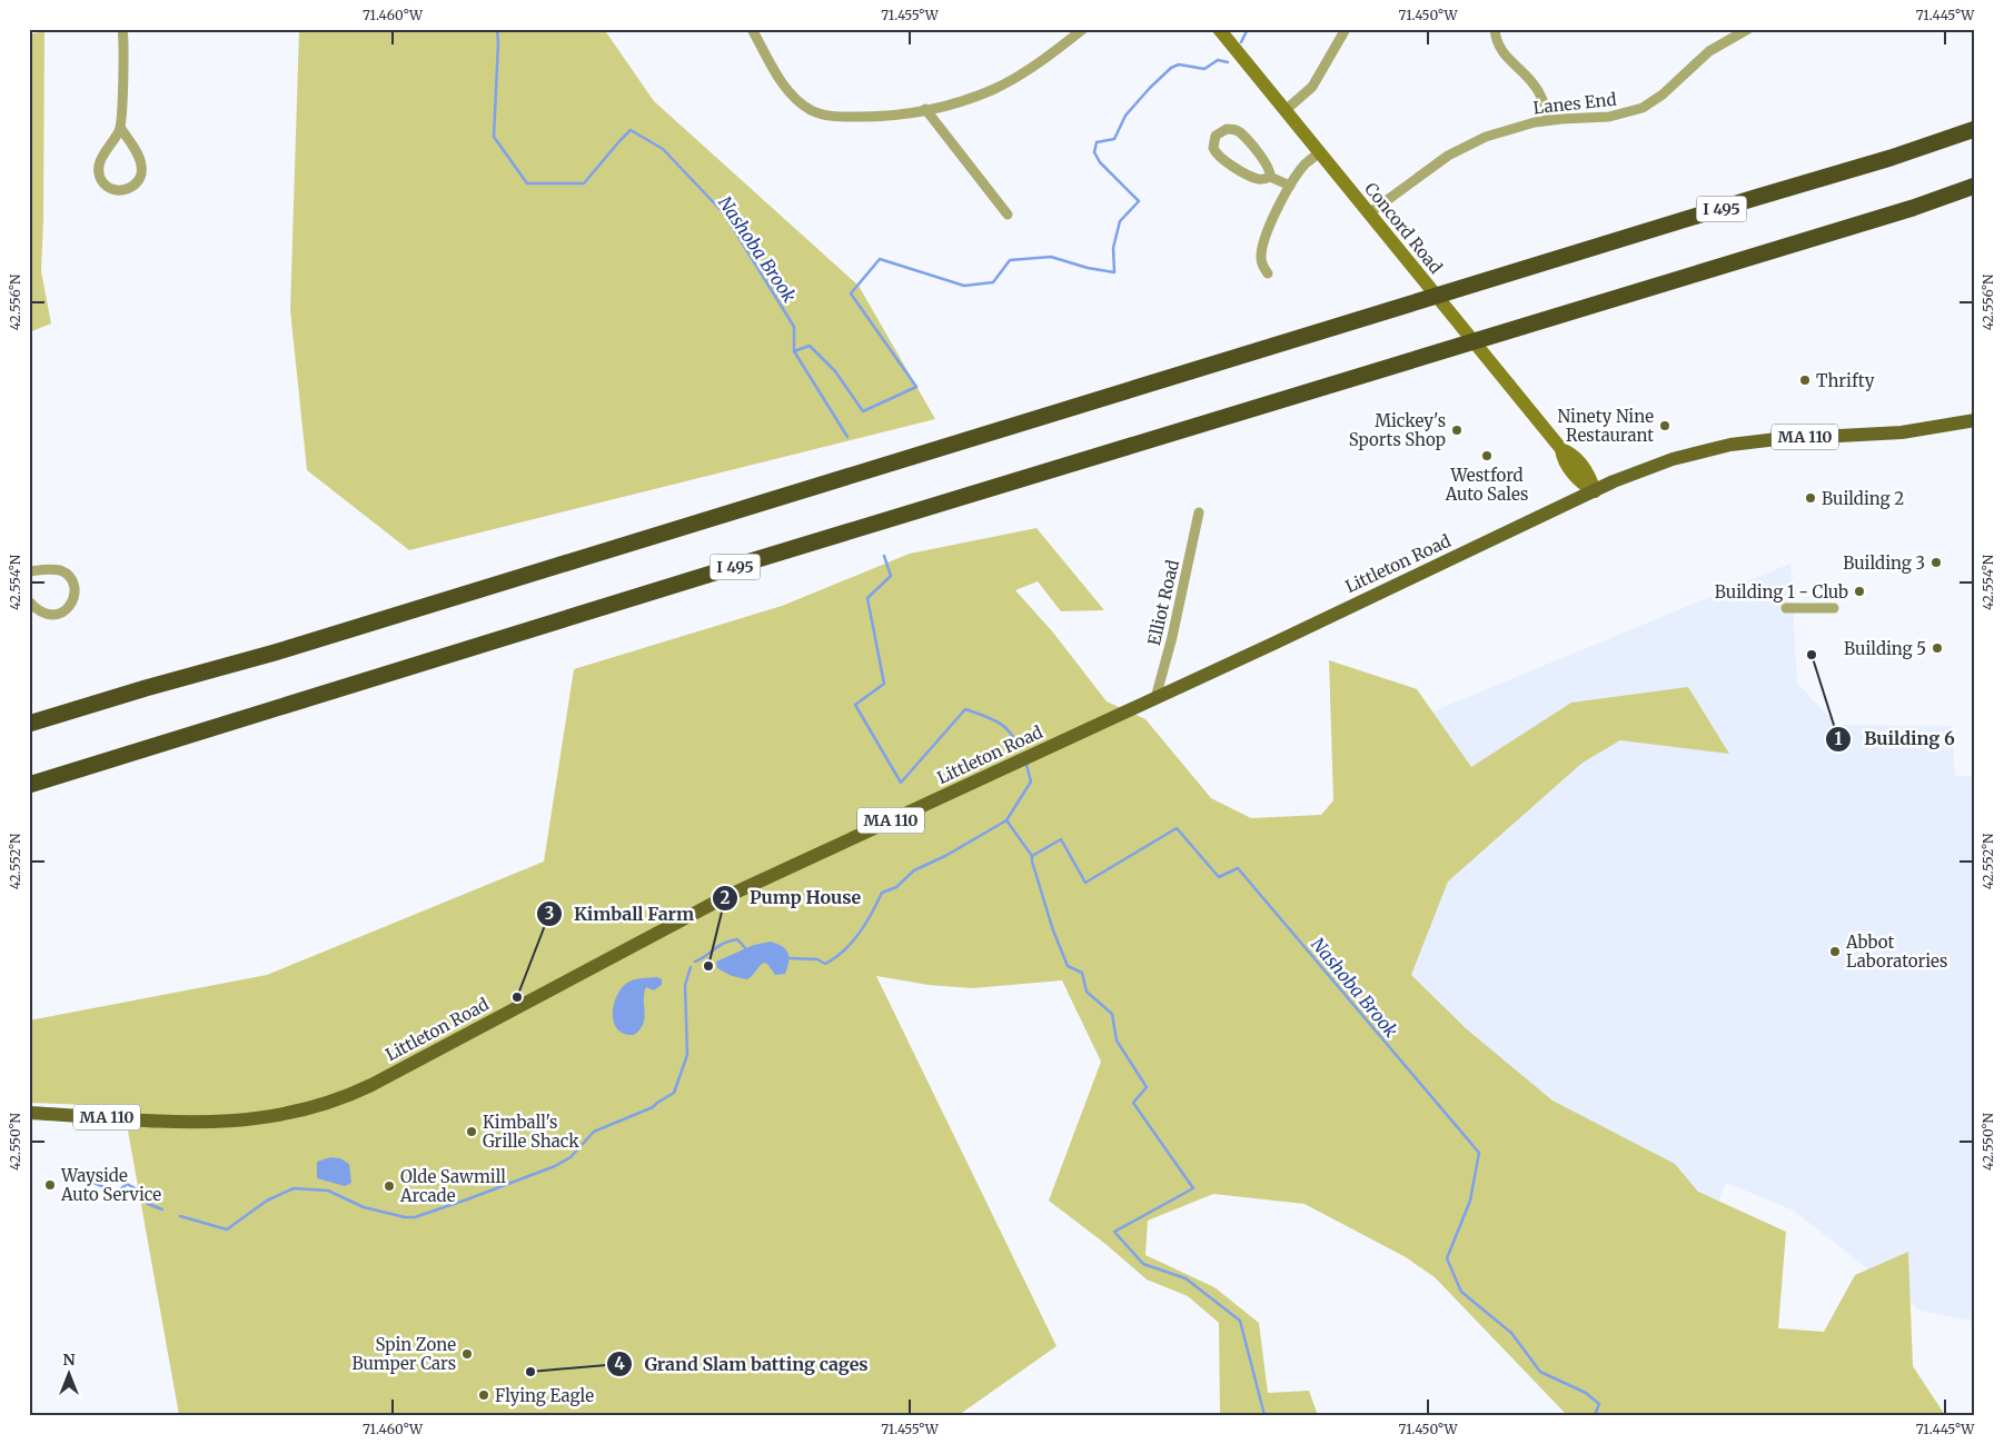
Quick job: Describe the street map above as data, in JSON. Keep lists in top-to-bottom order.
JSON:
{
  "streets": {
    "highway": ["I 495"],
    "main road": ["Concord Road", "MA 110", "Littleton Road"],
    "street": ["Lanes End", "Elliot Road"]
  },
  "crossings": [
    ["Lanes End", "Concord Road"],
    ["Concord Road", "Littleton Road"],
    ["Littleton Road", "Elliot Road"]
  ],
  "water": ["Nashoba Brook"],
  "places": [
    "Thrifty",
    "Ninety Nine Restaurant",
    "Mickey's Sports Shop",
    "Westford Auto Sales",
    "Building 2",
    "Building 3",
    "Building 1 - Club",
    "Building 5",
    "Building 6",
    "Abbot Laboratories",
    "Pump House",
    "Kimball Farm",
    "Kimball's Grille Shack",
    "Wayside Auto Service",
    "Olde Sawmill Arcade",
    "Spin Zone Bumper Cars",
    "Grand Slam batting cages",
    "Flying Eagle"
  ],
  "north": "top",
  "coordinates": [
    "71.460°W",
    "71.455°W",
    "71.450°W",
    "71.445°W",
    "42.556°N",
    "42.554°N",
    "42.552°N",
    "42.550°N"
  ]
}
